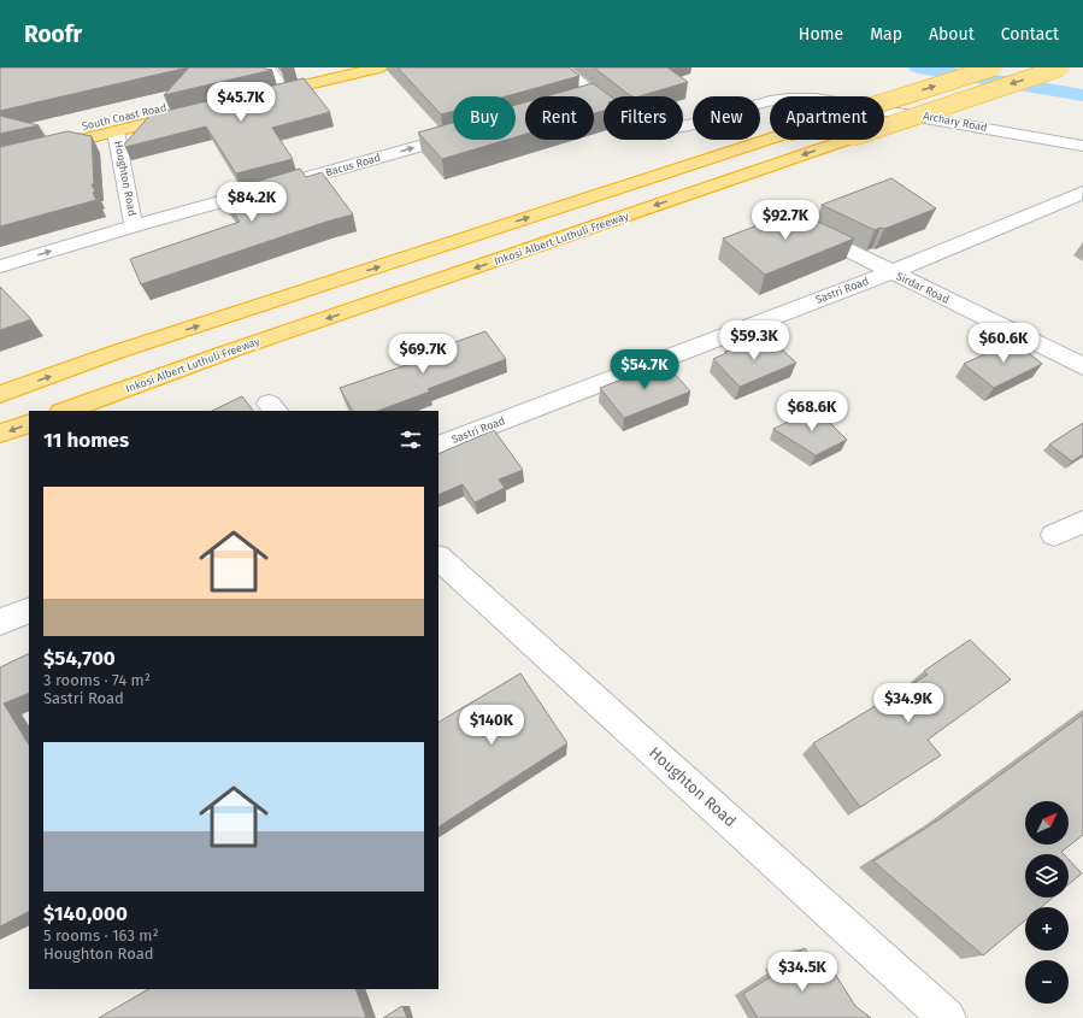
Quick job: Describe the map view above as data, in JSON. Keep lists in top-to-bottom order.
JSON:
{
  "streets": {
    "highway": ["South Coast Road", "Inkosi Albert Luthuli Freeway"],
    "street": [
      "Archary Road",
      "Bacus Road",
      "Houghton Road",
      "Sirdar Road",
      "Sastri Road"
    ]
  },
  "crossings": [
    ["South Coast Road", "Houghton Road"],
    ["Bacus Road", "Houghton Road"],
    ["Sirdar Road", "Sastri Road"]
  ],
  "one_way": ["Bacus Road"],
  "north": "top right",
  "page": {
    "header": "Roofr",
    "nav": [
      "Home",
      "Map",
      "About",
      "Contact"
    ],
    "price": [
      "$45.7K",
      "$84.2K",
      "$92.7K",
      "$59.3K",
      "$60.6K",
      "$69.7K",
      "$54.7K",
      "$68.6K",
      "$34.9K",
      "$140K",
      "$34.5K"
    ],
    "chip": [
      "Buy",
      "Rent",
      "Filters",
      "New",
      "Apartment"
    ],
    "heading": "11 homes",
    "list": [
      {
        "name": "$54,700",
        "note": "3 rooms · 74 m² · Sastri Road"
      },
      {
        "name": "$140,000",
        "note": "5 rooms · 163 m² · Houghton Road"
      }
    ],
    "map_buttons": ["+", "−"]
  }
}
